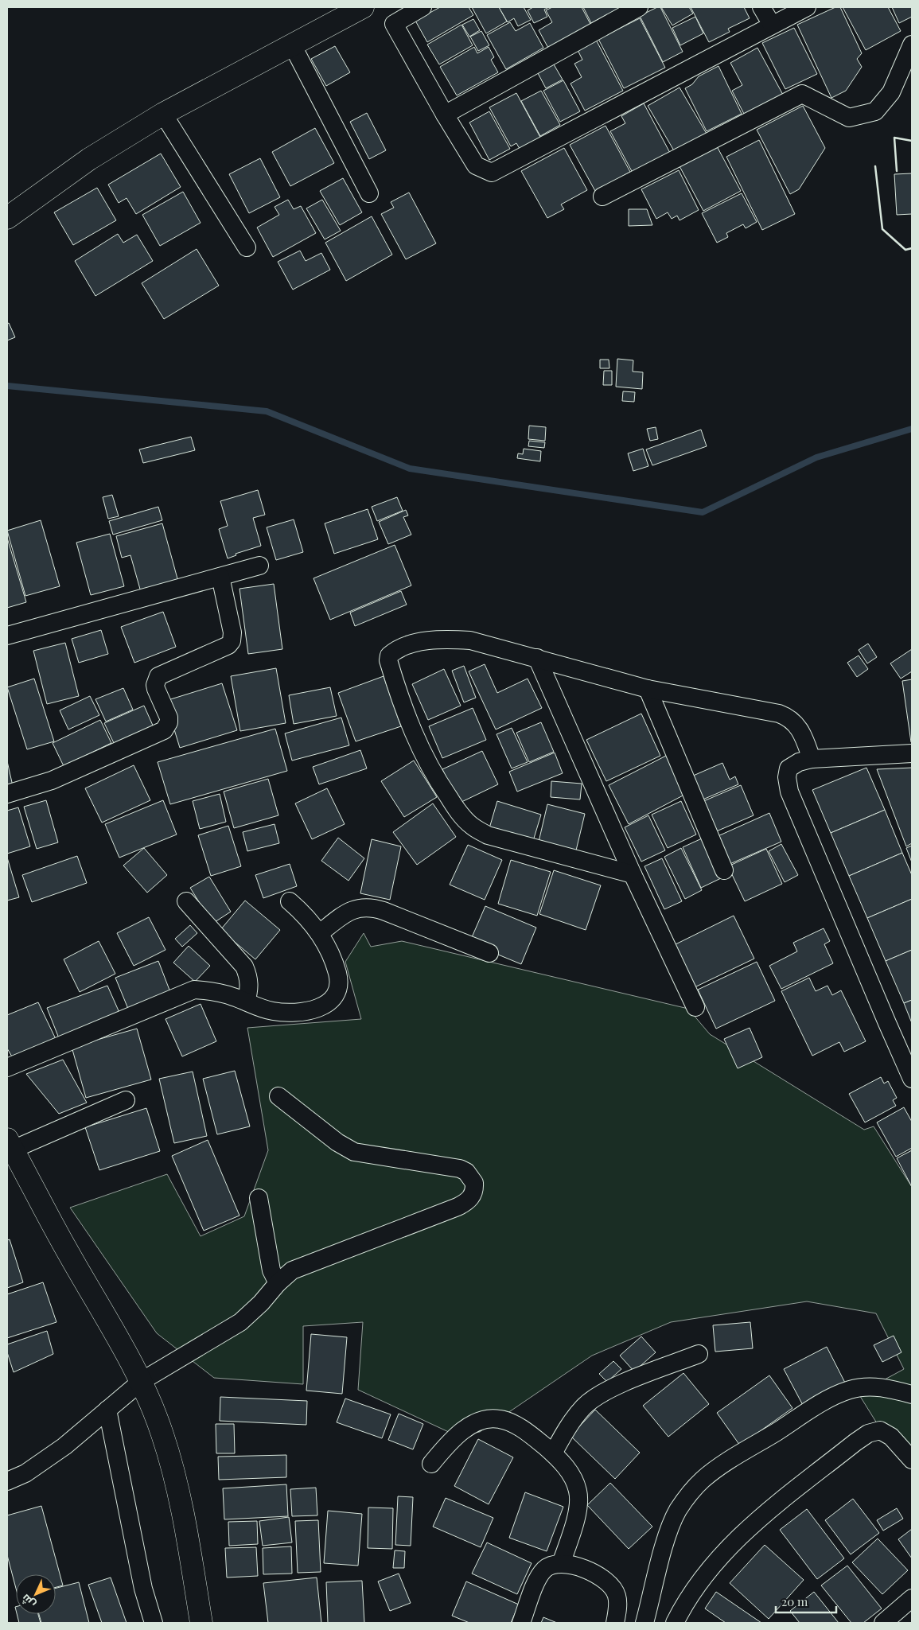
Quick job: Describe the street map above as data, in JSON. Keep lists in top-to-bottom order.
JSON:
{
  "scale_bar": "20 m",
  "north": "bottom left"
}
